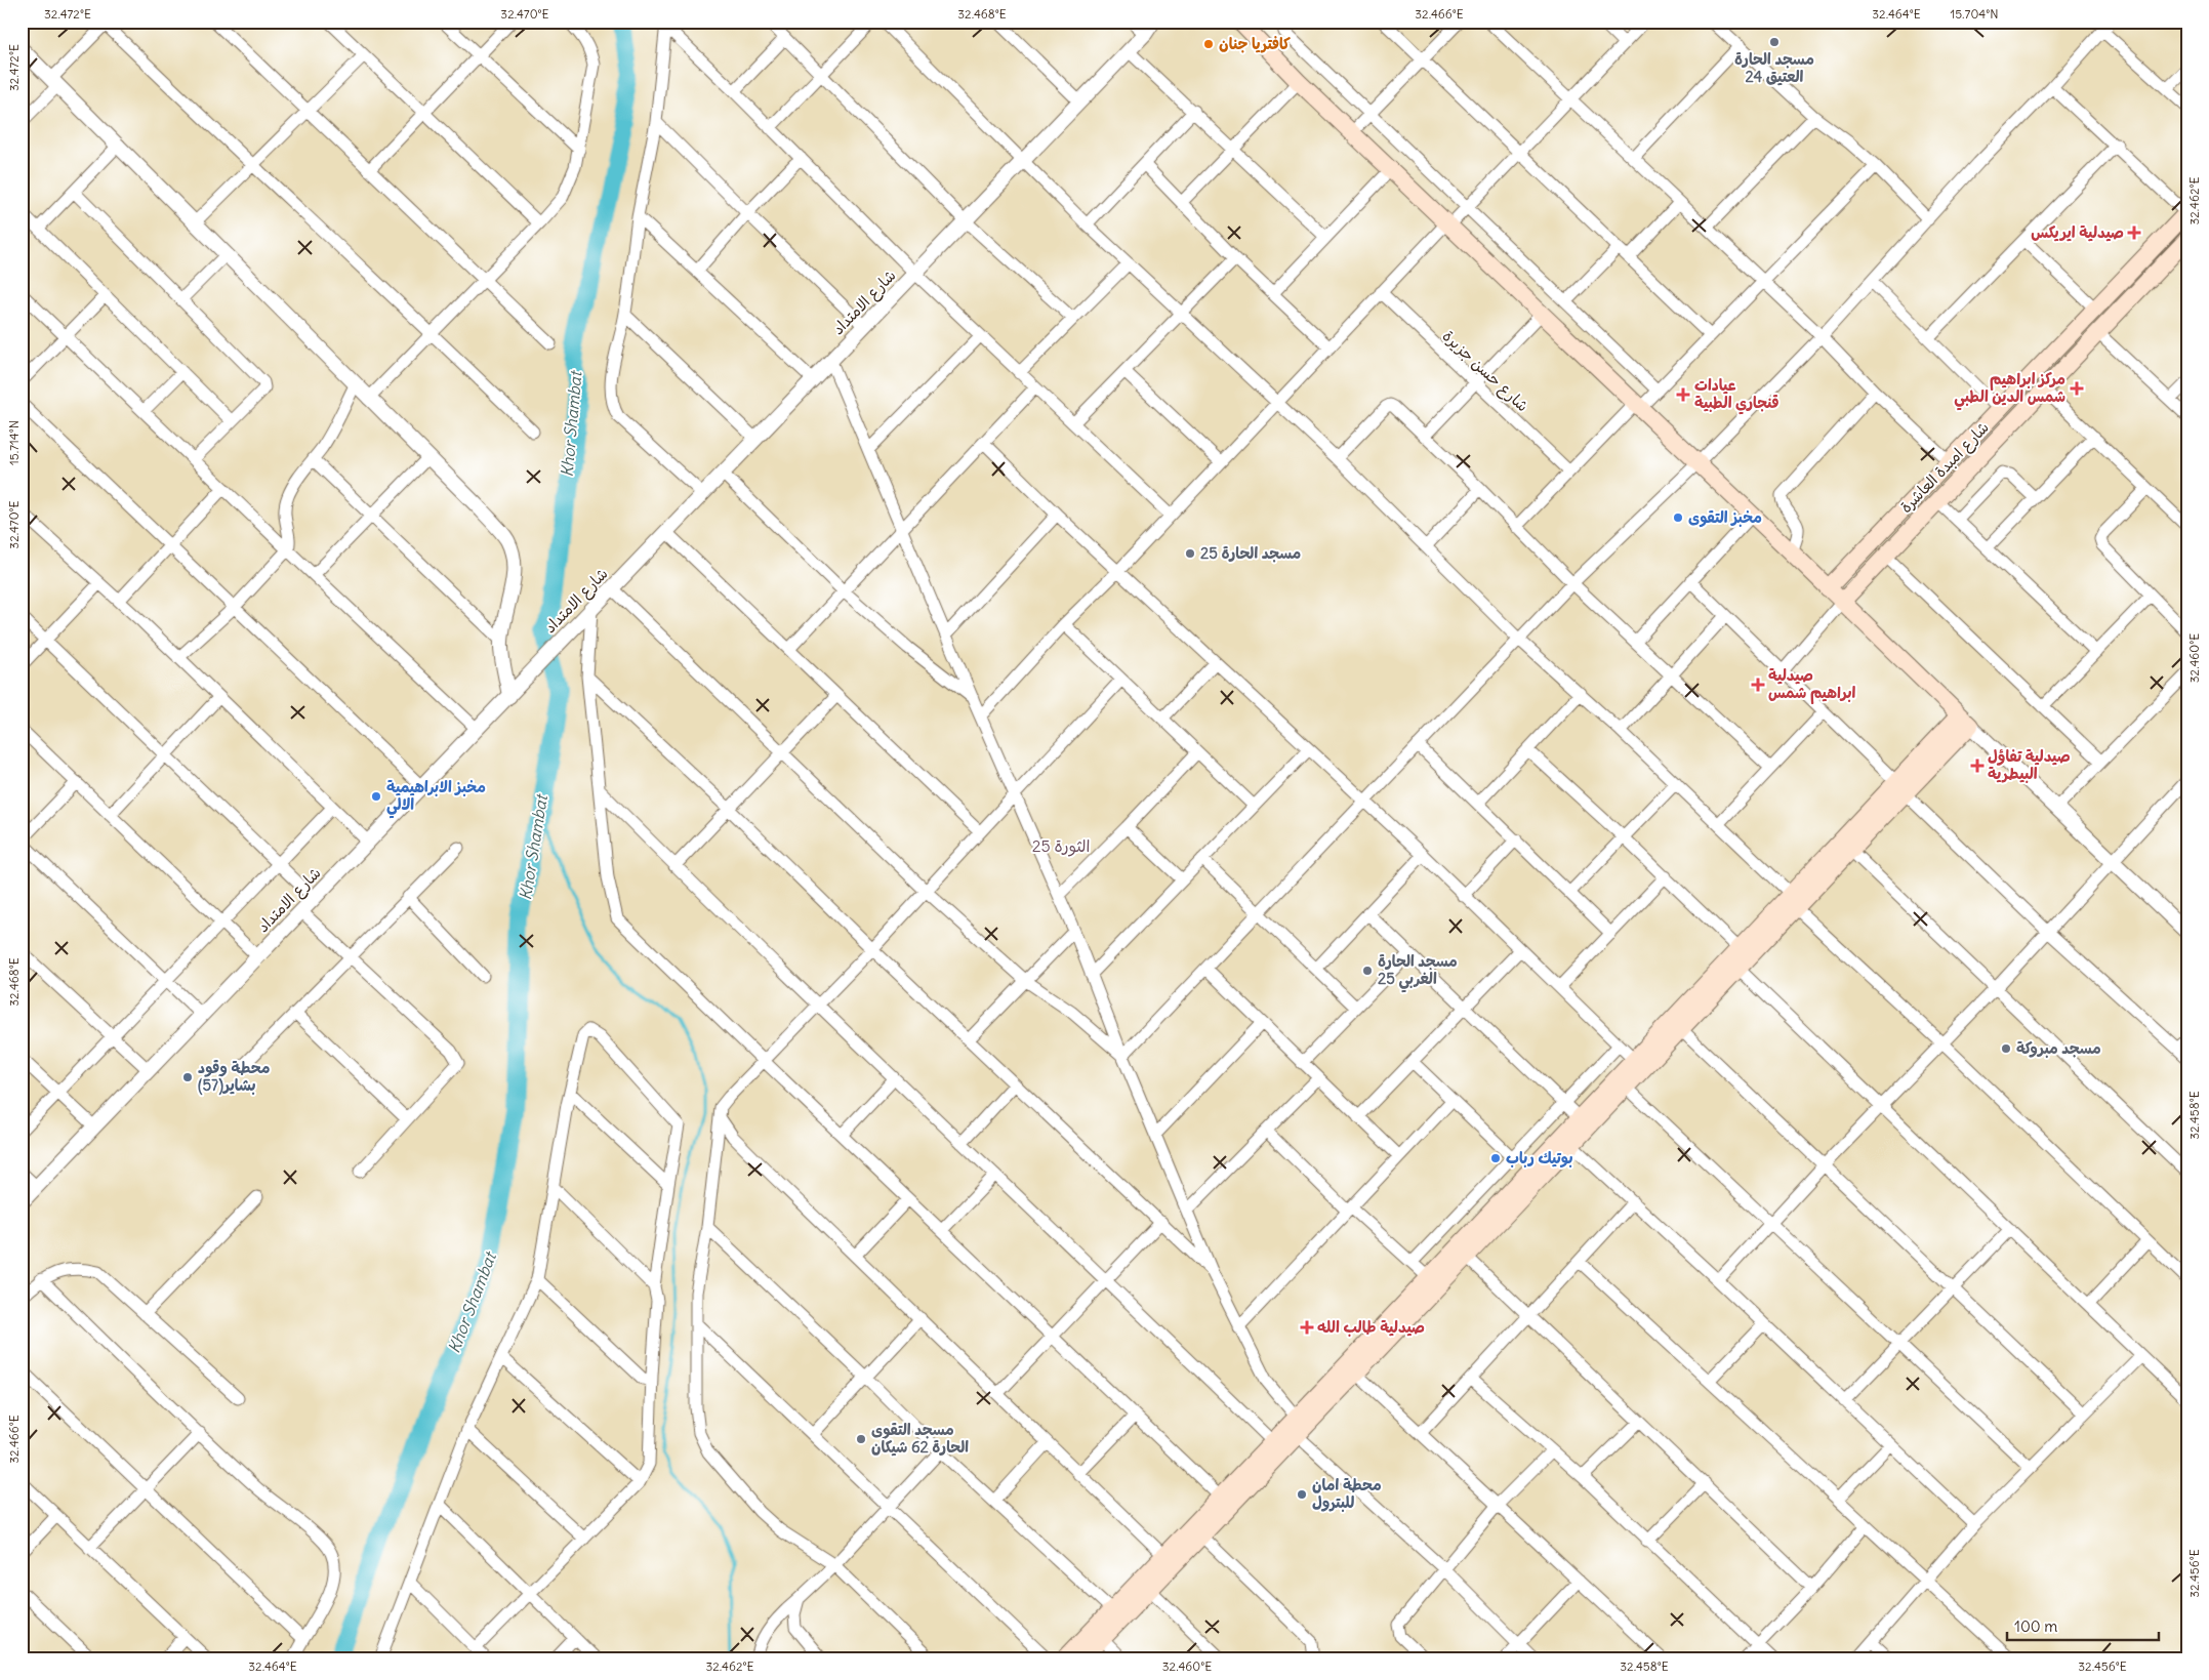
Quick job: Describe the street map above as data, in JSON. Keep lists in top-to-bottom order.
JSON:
{
  "streets": {
    "main road": ["شارع امبدة العاشرة"],
    "street": ["شارع الامتداد", "شارع حسن جزيرة"]
  },
  "districts": ["الثورة 25"],
  "water": ["Khor Shambat"],
  "places": {
    "other": [
      "مسجد الحارة 24 العتيق",
      "كافتريا جنان",
      "مخبز التقوى",
      "مسجد الحارة 25",
      "مخبز الابراهيمية الالي",
      "مسجد الحارة 25 الغربي",
      "مسجد مبروكة",
      "محطة وقود بشاير(57)",
      "بوتيك رباب",
      "مسجد التقوى الحارة 62 شيكان",
      "محطة امان للبترول"
    ],
    "health": [
      "صيدلية ايريكس",
      "مركز ابراهيم شمس الدين الطبي",
      "عيادات قنجاري الطبية",
      "صيدلية ابراهيم شمس",
      "صيدلية تفاؤل البيطرية",
      "صيدلية طالب الله"
    ]
  },
  "scale_bar": "100 m",
  "coordinates": [
    "32.472°E",
    "32.470°E",
    "32.468°E",
    "32.466°E",
    "32.464°E",
    "15.704°N",
    "32.462°E",
    "15.714°N",
    "32.460°E",
    "32.458°E",
    "32.456°E"
  ]
}
